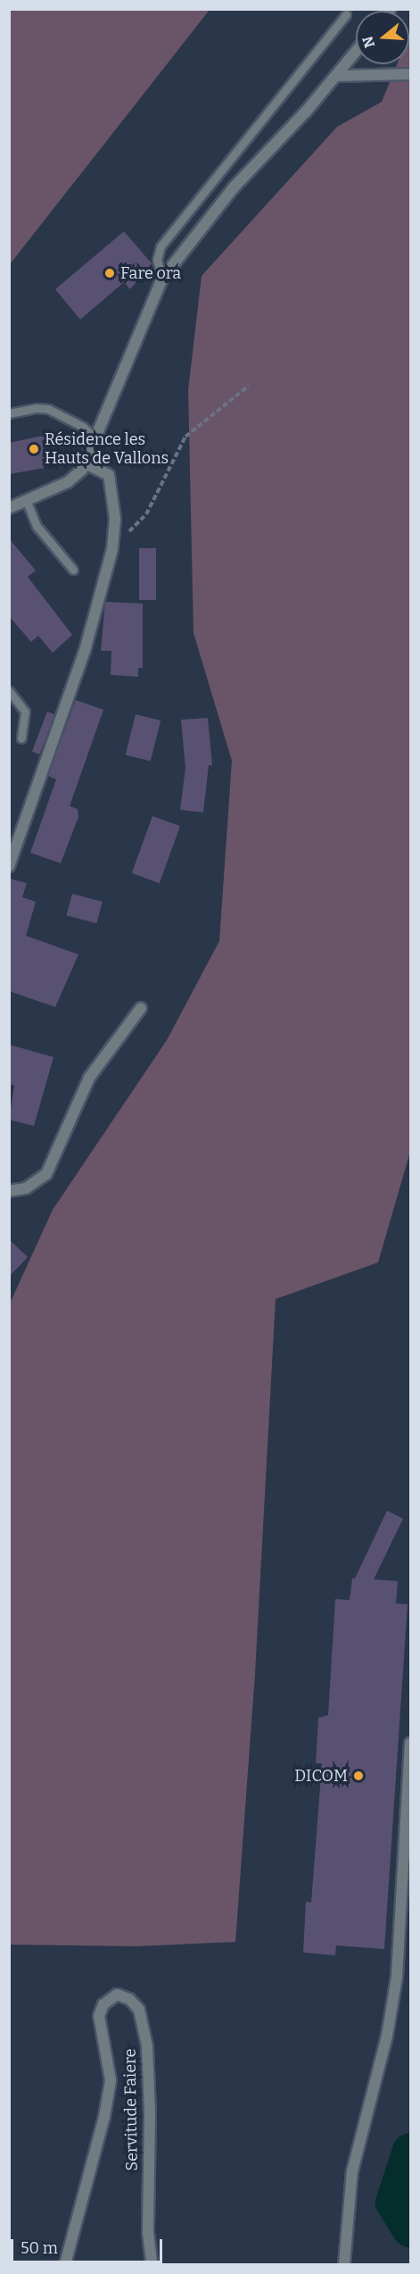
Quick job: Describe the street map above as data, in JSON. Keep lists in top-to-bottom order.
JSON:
{
  "streets": {
    "street": ["Servitude Faiere"]
  },
  "places": ["Fare ora", "Résidence les Hauts de Vallons", "DICOM"],
  "scale_bar": "50 m",
  "north": "left"
}
